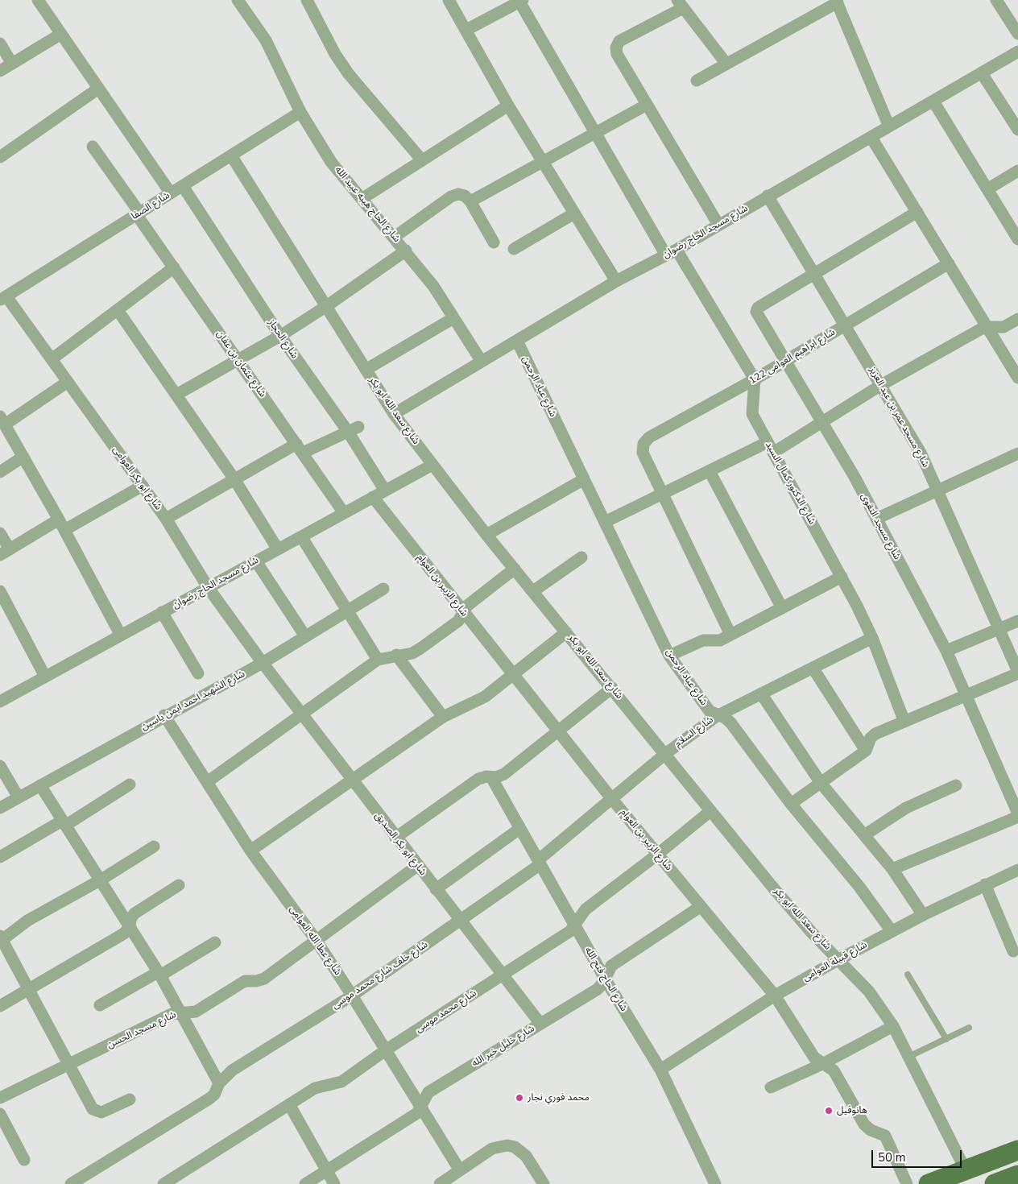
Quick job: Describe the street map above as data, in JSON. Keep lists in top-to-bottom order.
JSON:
{
  "streets": {
    "street": [
      "شارع الحاج هيبه عبيد الله",
      "شارع الصفا",
      "شارع مسجد الحاج رضوان",
      "شارع الحجاز",
      "شارع ابراهيم العوامى 122",
      "شارع عثمان بن عفان",
      "شارع عباد الرحمن",
      "شارع سعد الله ابو بكر",
      "شارع مسجد عمر بن عبد العزيز",
      "شارع ابو بكر العوامى",
      "شارع الدكتور كمال السيد",
      "شارع مسجد التقوى",
      "شارع الزبير بن العوام",
      "شارع الشهيد احمد ايمن ياسين",
      "شارع السلام",
      "شارع ابو بكر الصديق",
      "شارع عطا الله العوامى",
      "شارع قبيلة العوامى",
      "شارع خلف شارع محمد موسى",
      "شارع الحاج فتح الله",
      "شارع محمد موسى",
      "شارع مسجد الحسن",
      "شارع خليل خير الله"
    ]
  },
  "crossings": [
    ["شارع الحاج هيبه عبيد الله", "شارع الصفا"],
    ["شارع الحاج هيبه عبيد الله", "شارع مسجد الحاج رضوان"],
    ["شارع الصفا", "شارع الحجاز"],
    ["شارع الصفا", "شارع عثمان بن عفان"],
    ["شارع الصفا", "شارع سعد الله ابو بكر"],
    ["شارع الصفا", "شارع ابو بكر العوامى"],
    ["شارع مسجد الحاج رضوان", "شارع الحجاز"],
    ["شارع مسجد الحاج رضوان", "شارع عثمان بن عفان"],
    ["شارع مسجد الحاج رضوان", "شارع عباد الرحمن"],
    ["شارع مسجد الحاج رضوان", "شارع سعد الله ابو بكر"],
    ["شارع مسجد الحاج رضوان", "شارع مسجد عمر بن عبد العزيز"],
    ["شارع مسجد الحاج رضوان", "شارع ابو بكر العوامى"],
    ["شارع مسجد الحاج رضوان", "شارع الزبير بن العوام"],
    ["شارع ابراهيم العوامى 122", "شارع مسجد عمر بن عبد العزيز"],
    ["شارع ابراهيم العوامى 122", "شارع الدكتور كمال السيد"],
    ["شارع ابراهيم العوامى 122", "شارع مسجد التقوى"],
    ["شارع عباد الرحمن", "شارع السلام"],
    ["شارع عباد الرحمن", "شارع قبيلة العوامى"],
    ["شارع سعد الله ابو بكر", "شارع السلام"],
    ["شارع سعد الله ابو بكر", "شارع قبيلة العوامى"],
    ["شارع سعد الله ابو بكر", "شارع محمد موسى"],
    ["شارع مسجد عمر بن عبد العزيز", "شارع مسجد التقوى"],
    ["شارع ابو بكر العوامى", "شارع الشهيد احمد ايمن ياسين"],
    ["شارع ابو بكر العوامى", "شارع ابو بكر الصديق"],
    ["شارع الدكتور كمال السيد", "شارع السلام"],
    ["شارع الزبير بن العوام", "شارع السلام"],
    ["شارع الزبير بن العوام", "شارع قبيلة العوامى"],
    ["شارع الزبير بن العوام", "شارع محمد موسى"],
    ["شارع الزبير بن العوام", "شارع خليل خير الله"],
    ["شارع الشهيد احمد ايمن ياسين", "شارع ابو بكر الصديق"],
    ["شارع الشهيد احمد ايمن ياسين", "شارع عطا الله العوامى"],
    ["شارع السلام", "شارع خلف شارع محمد موسى"],
    ["شارع السلام", "شارع الحاج فتح الله"],
    ["شارع ابو بكر الصديق", "شارع خلف شارع محمد موسى"],
    ["شارع ابو بكر الصديق", "شارع محمد موسى"],
    ["شارع ابو بكر الصديق", "شارع مسجد الحسن"],
    ["شارع ابو بكر الصديق", "شارع خليل خير الله"],
    ["شارع عطا الله العوامى", "شارع خلف شارع محمد موسى"],
    ["شارع عطا الله العوامى", "شارع محمد موسى"],
    ["شارع عطا الله العوامى", "شارع مسجد الحسن"],
    ["شارع عطا الله العوامى", "شارع خليل خير الله"],
    ["شارع قبيلة العوامى", "شارع الحاج فتح الله"],
    ["شارع خلف شارع محمد موسى", "شارع الحاج فتح الله"],
    ["شارع الحاج فتح الله", "شارع محمد موسى"],
    ["شارع الحاج فتح الله", "شارع خليل خير الله"]
  ],
  "places": ["محمد فوري نجار", "هانوفيل"],
  "scale_bar": "50 m"
}
